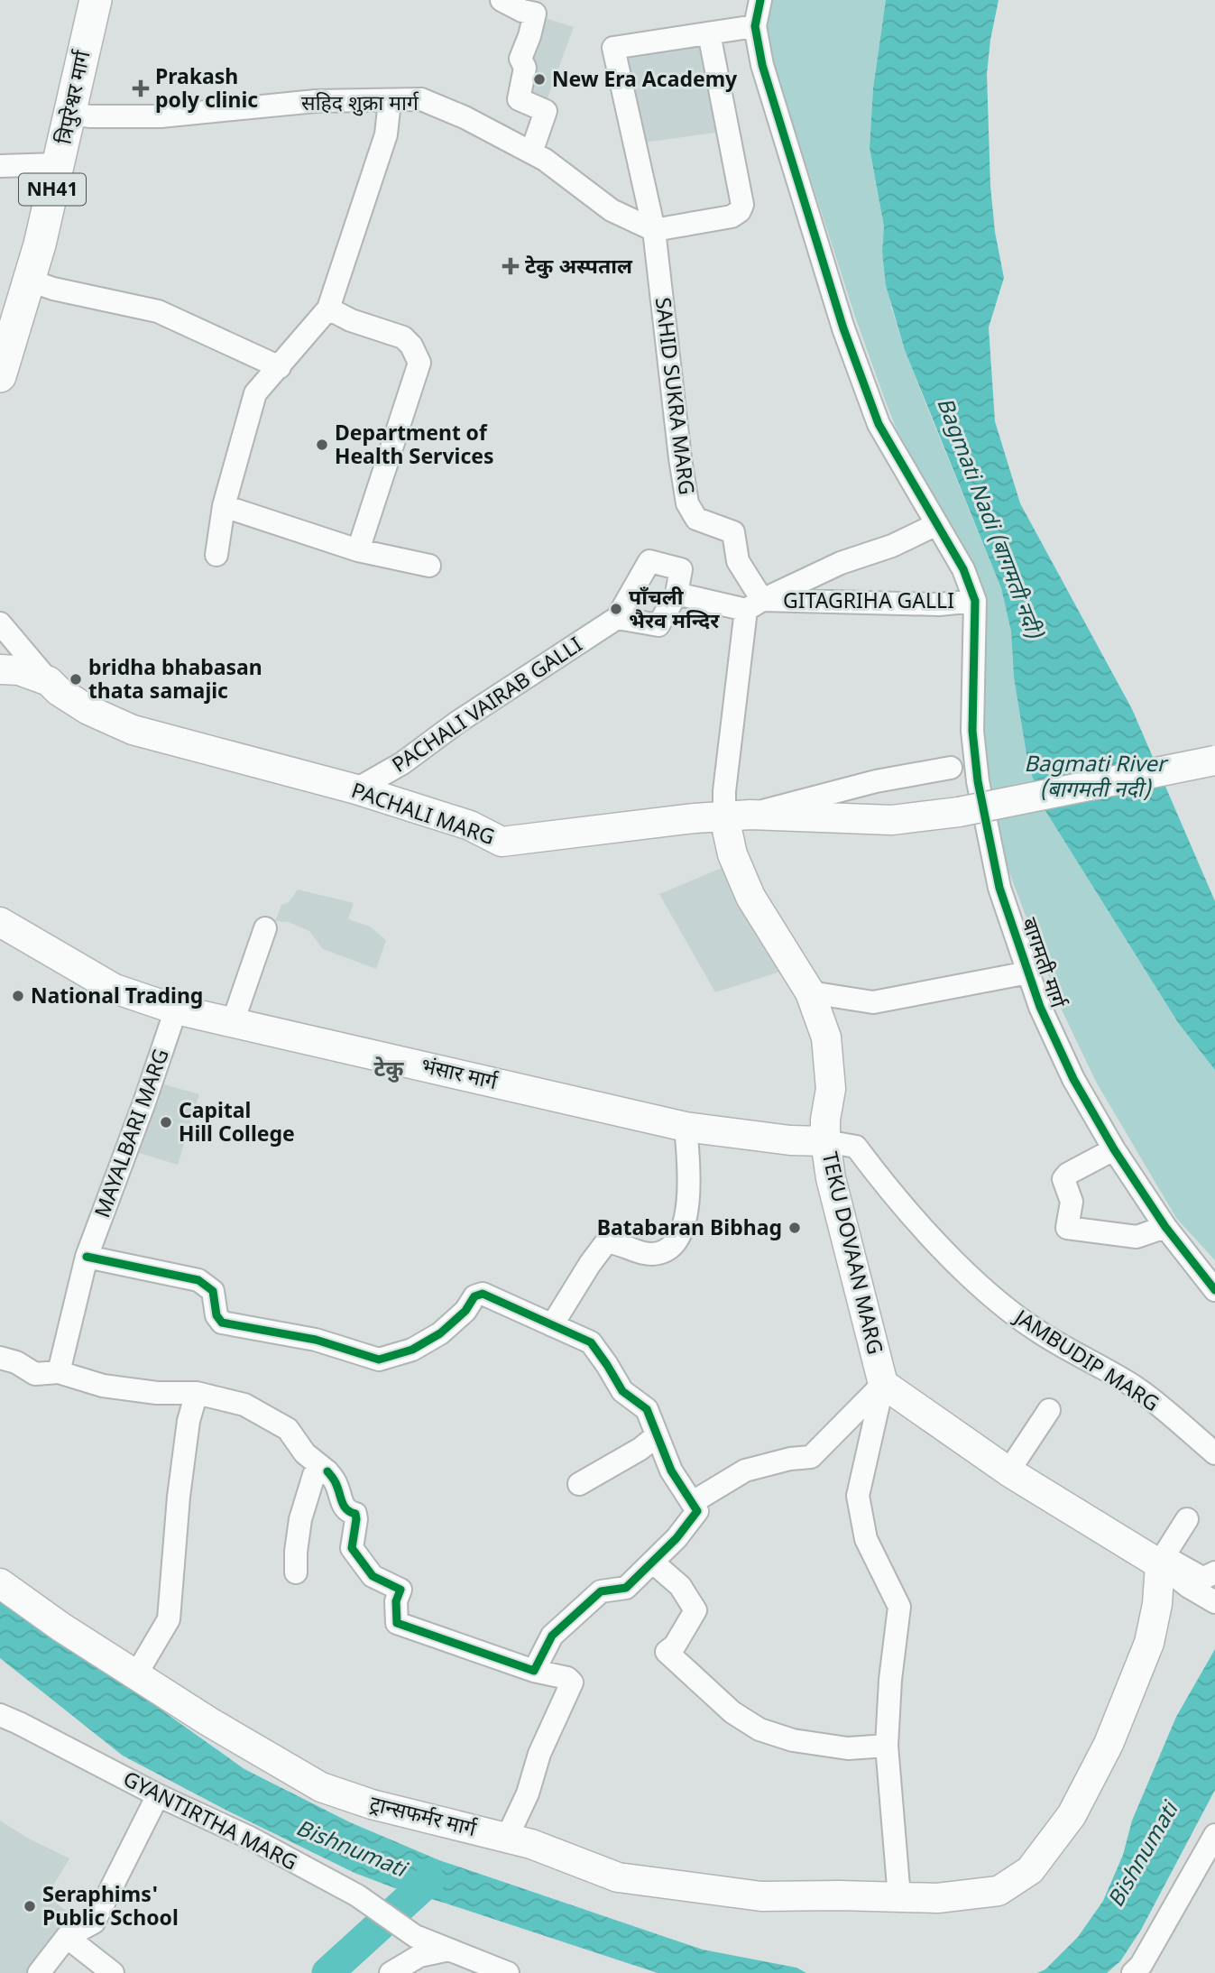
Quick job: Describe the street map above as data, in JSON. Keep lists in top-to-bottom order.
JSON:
{
  "streets": {
    "highway": ["त्रिपुरेश्वर मार्ग", "NH41"],
    "main road": [
      "PACHALI MARG",
      "भंसार मार्ग",
      "TEKU DOVAAN MARG",
      "ट्रान्सफर्मर मार्ग"
    ],
    "street": [
      "सहिद शुक्रा मार्ग",
      "SAHID SUKRA MARG",
      "GITAGRIHA GALLI",
      "PACHALI VAIRAB GALLI",
      "बागमती मार्ग",
      "MAYALBARI MARG",
      "JAMBUDIP MARG",
      "GYANTIRTHA MARG"
    ]
  },
  "crossings": [
    ["त्रिपुरेश्वर मार्ग", "सहिद शुक्रा मार्ग"],
    ["सहिद शुक्रा मार्ग", "SAHID SUKRA MARG"],
    ["SAHID SUKRA MARG", "GITAGRIHA GALLI"],
    ["GITAGRIHA GALLI", "बागमती मार्ग"],
    ["PACHALI VAIRAB GALLI", "PACHALI MARG"],
    ["PACHALI MARG", "TEKU DOVAAN MARG"],
    ["भंसार मार्ग", "MAYALBARI MARG"],
    ["भंसार मार्ग", "TEKU DOVAAN MARG"],
    ["भंसार मार्ग", "JAMBUDIP MARG"],
    ["TEKU DOVAAN MARG", "JAMBUDIP MARG"]
  ],
  "districts": ["टेकु"],
  "water": ["Bagmati Nadi (बागमती नदी)", "Bagmati River (बागमती नदी)", "Bishnumati"],
  "places": {
    "other": [
      "New Era Academy",
      "Department of Health Services",
      "पाँचली भैरव मन्दिर",
      "bridha bhabasan thata samajic",
      "National Trading",
      "Capital Hill College",
      "Batabaran Bibhag",
      "Seraphims' Public School"
    ],
    "health": ["Prakash poly clinic", "टेकु अस्पताल"]
  }
}
